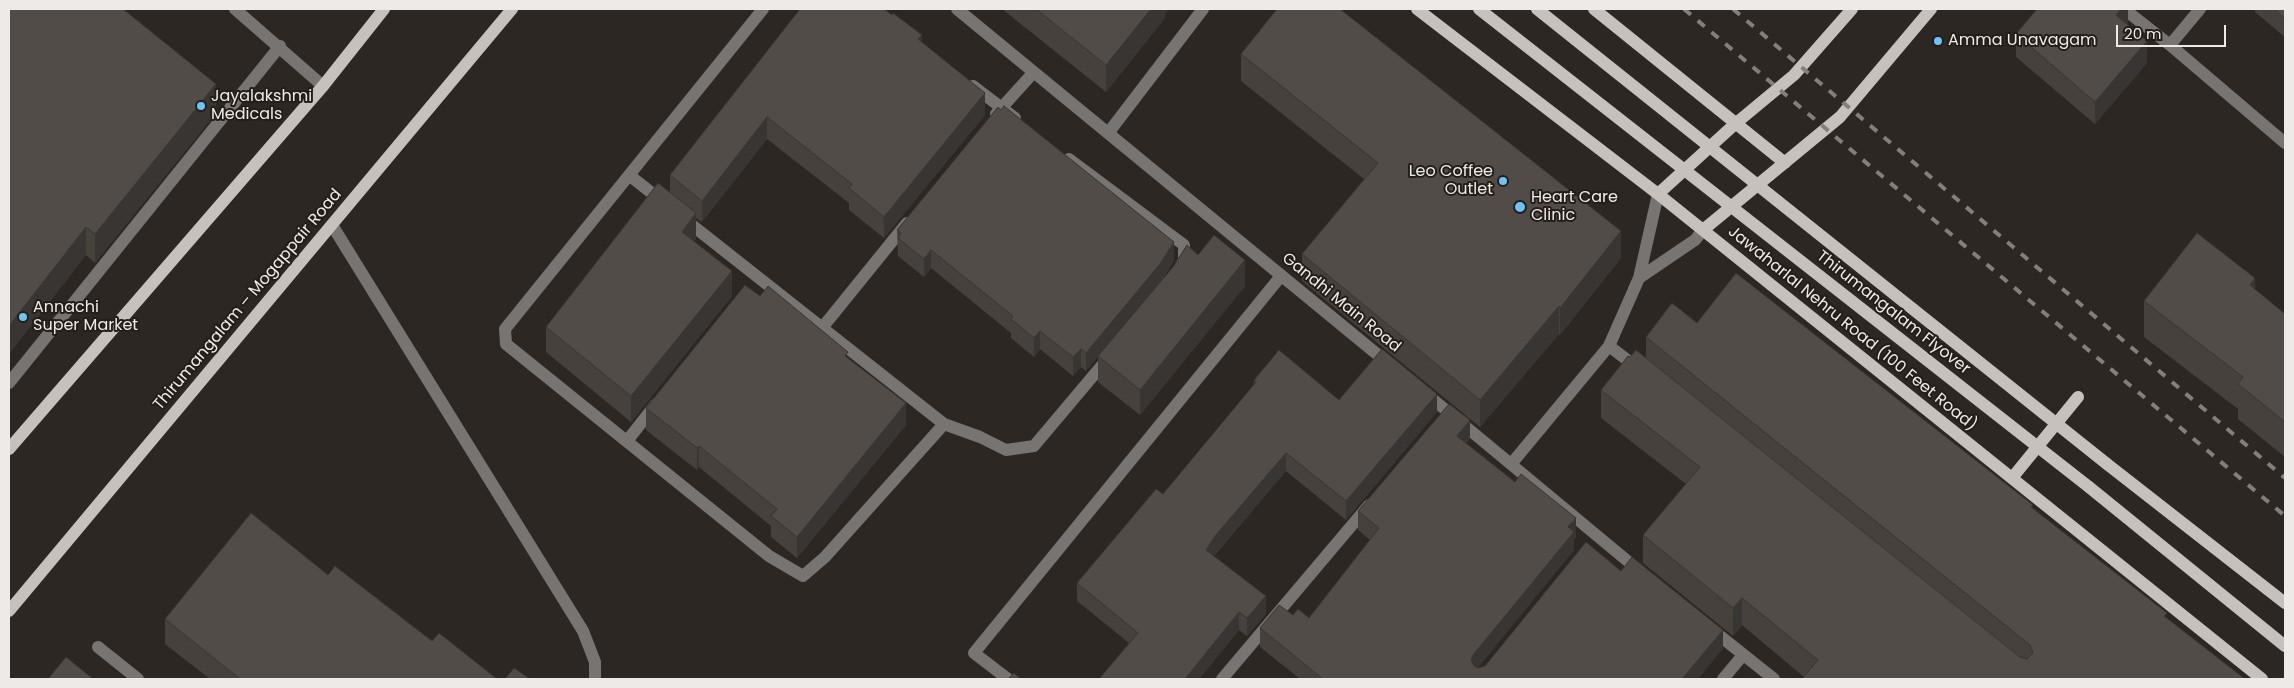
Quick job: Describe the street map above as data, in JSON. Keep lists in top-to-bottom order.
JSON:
{
  "streets": {
    "main road": ["Thirumangalam – Mogappair Road", "Thirumangalam Flyover", "Jawaharlal Nehru Road (100 Feet Road)"],
    "street": ["Gandhi Main Road"]
  },
  "places": [
    "Amma Unavagam",
    "Jayalakshmi Medicals",
    "Leo Coffee Outlet",
    "Heart Care Clinic",
    "Annachi Super Market"
  ],
  "scale_bar": "20 m"
}
